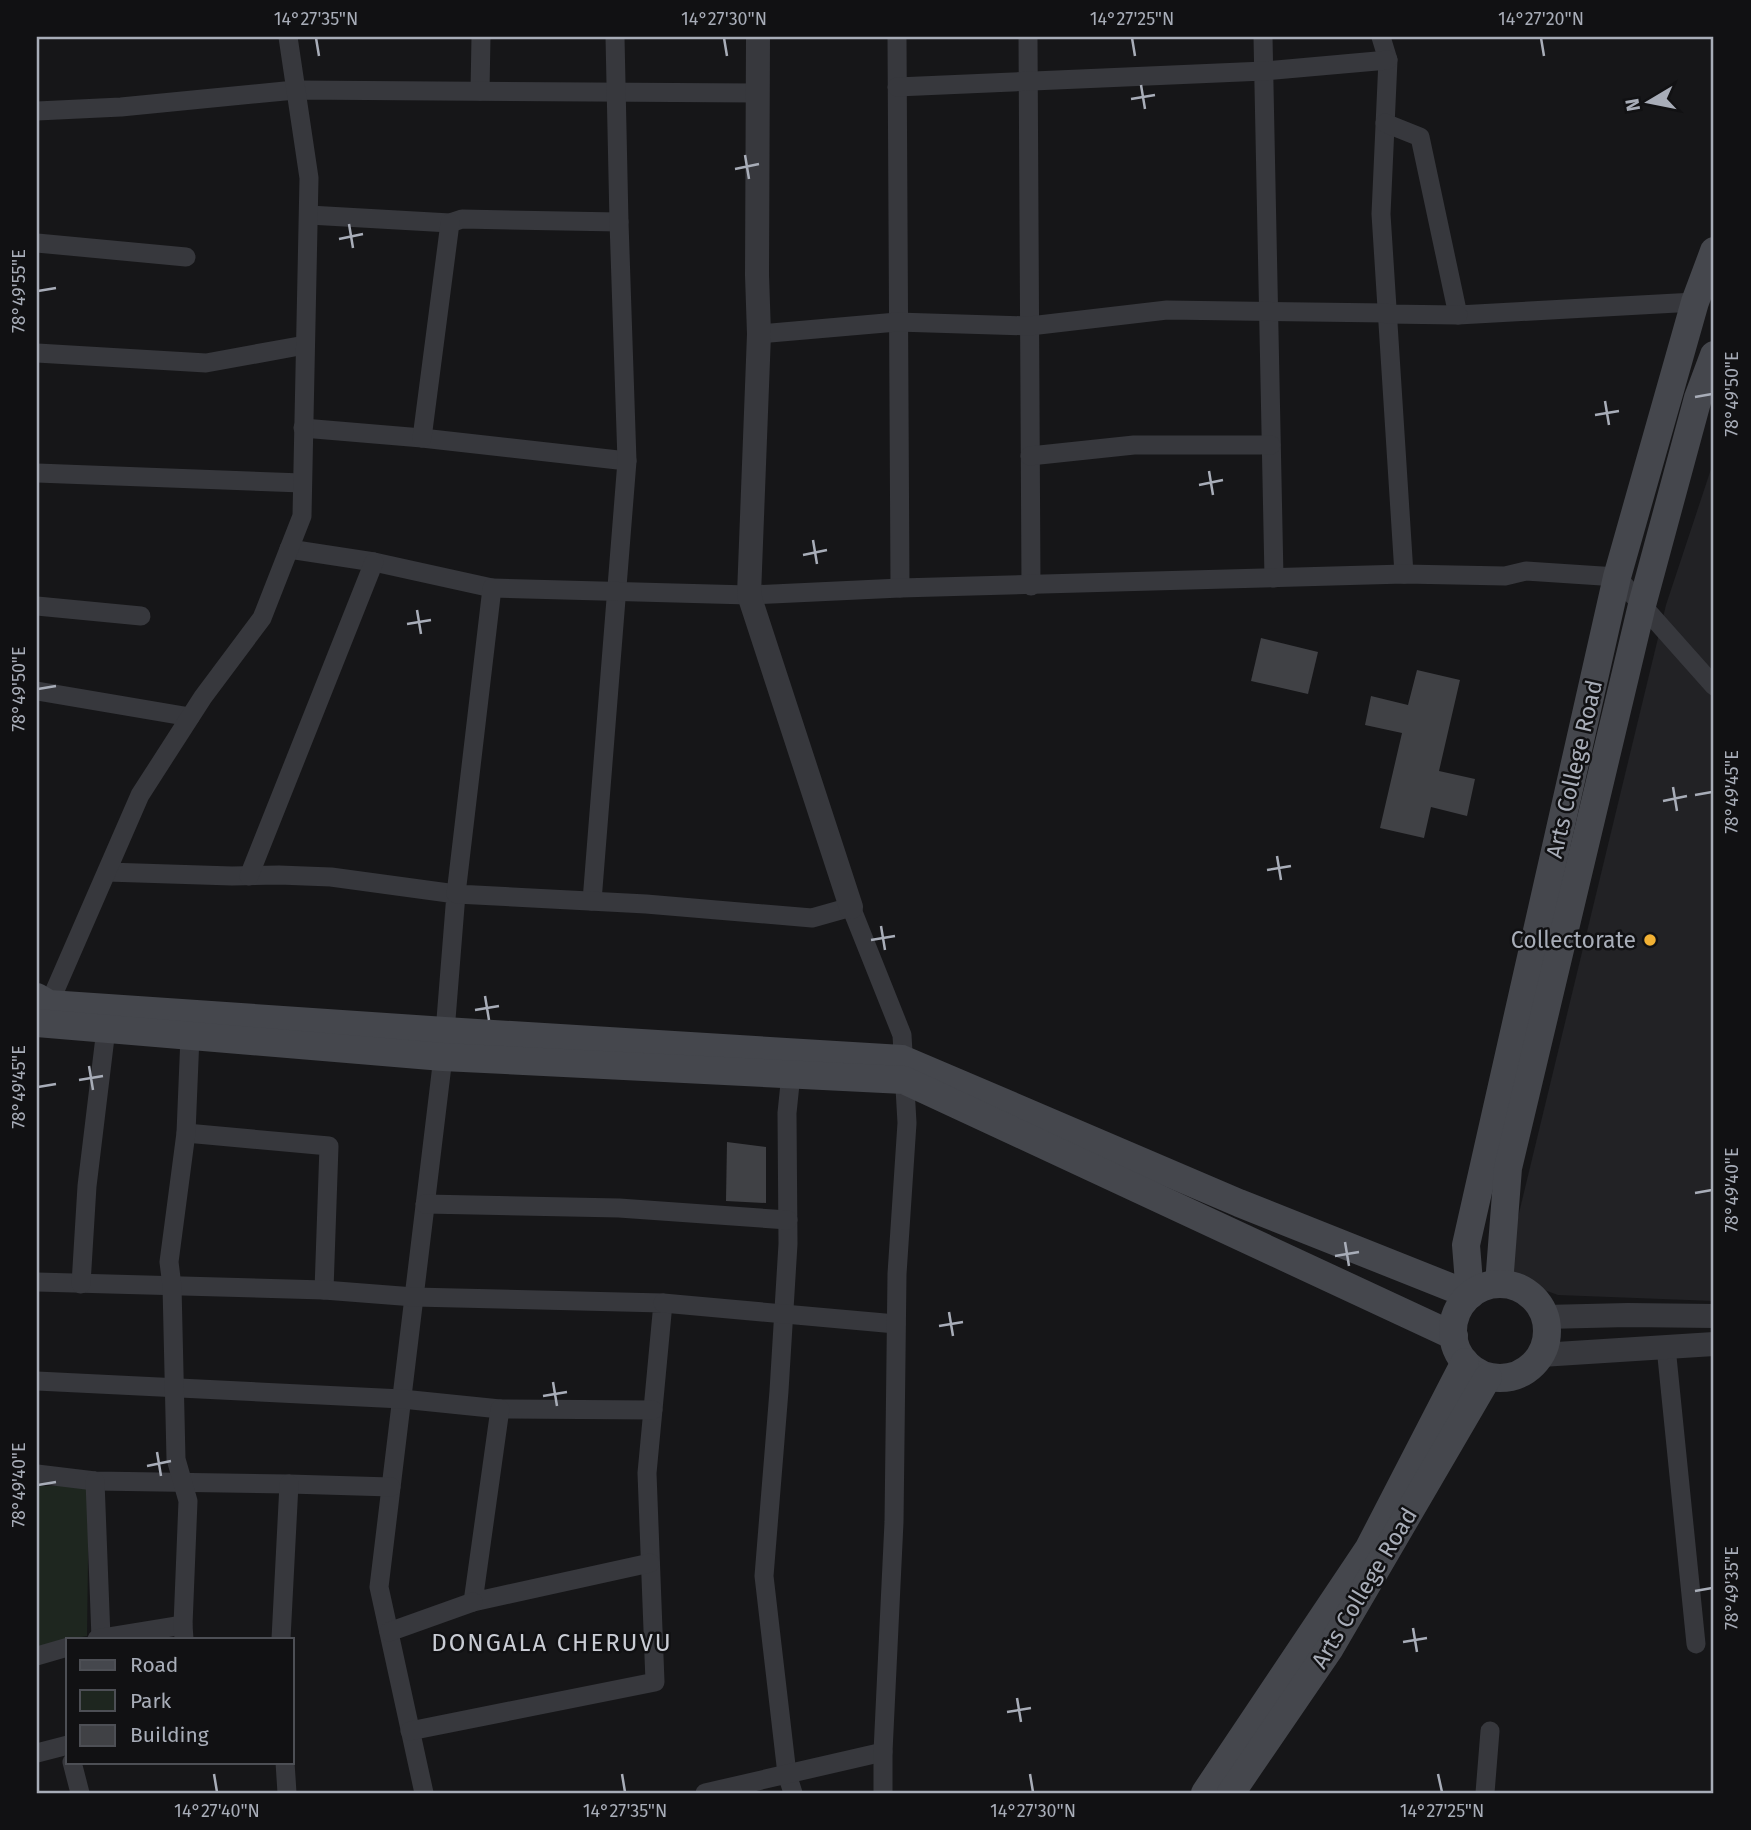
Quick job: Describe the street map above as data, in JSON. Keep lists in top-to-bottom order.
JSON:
{
  "streets": {
    "main road": ["Arts College Road"]
  },
  "districts": ["DONGALA CHERUVU"],
  "places": ["Collectorate"],
  "legend": ["Road", "Park", "Building"],
  "north": "left",
  "coordinates": [
    "14°27'35\"N",
    "14°27'30\"N",
    "14°27'25\"N",
    "14°27'20\"N",
    "78°49'55\"E",
    "78°49'50\"E",
    "78°49'45\"E",
    "78°49'40\"E",
    "78°49'35\"E",
    "14°27'40\"N"
  ]
}
